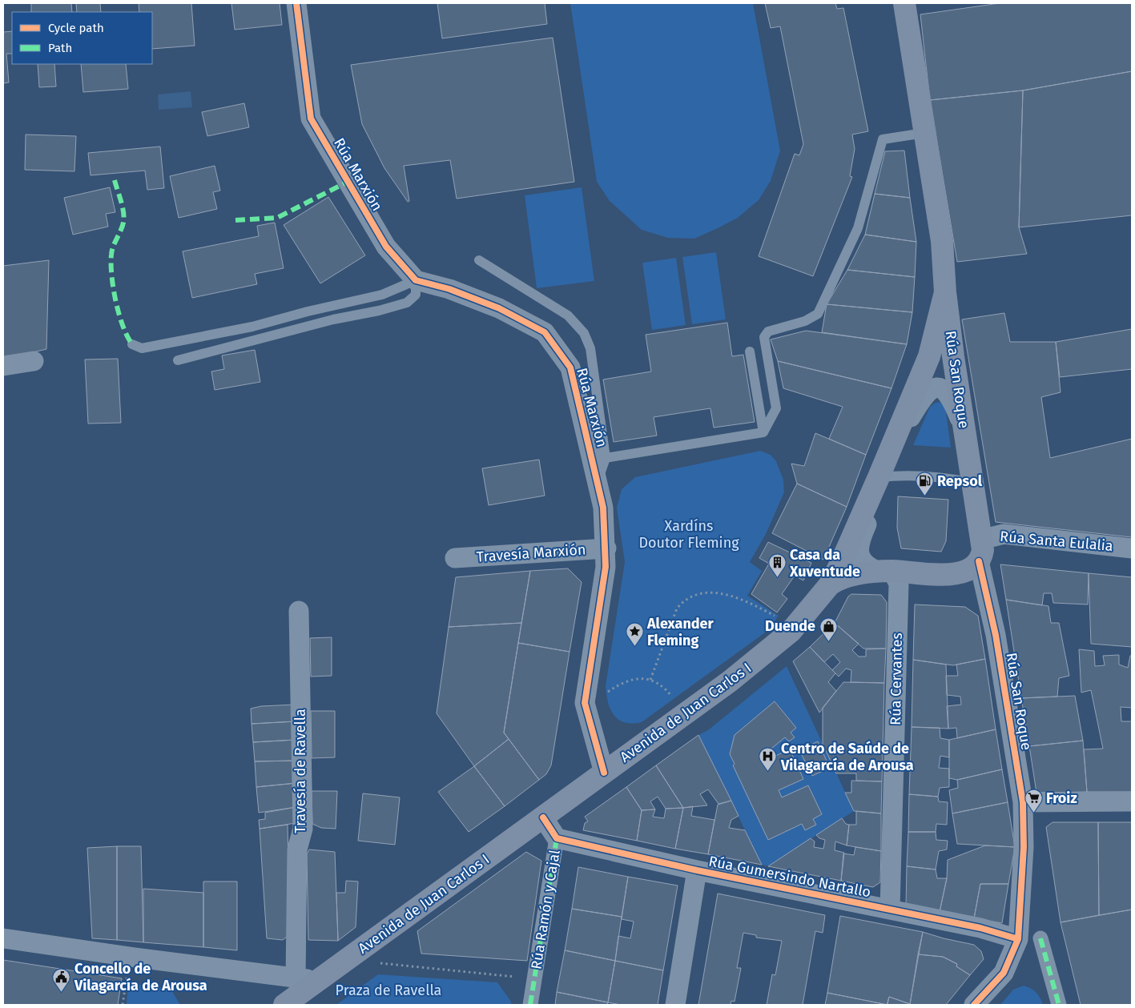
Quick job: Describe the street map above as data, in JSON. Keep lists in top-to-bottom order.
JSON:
{
  "streets": {
    "main road": ["Rúa San Roque", "Avenida de Juan Carlos I"],
    "street": [
      "Rúa Marxión",
      "Rúa Santa Eulalia",
      "Travesía Marxión",
      "Rúa Cervantes",
      "Travesía de Ravella",
      "Rúa Gumersindo Nartallo",
      "Rúa Ramón y Cajal"
    ]
  },
  "crossings": [
    ["Rúa Marxión", "Travesía Marxión"],
    ["Rúa Marxión", "Avenida de Juan Carlos I"],
    ["Rúa San Roque", "Rúa Santa Eulalia"],
    ["Rúa San Roque", "Rúa Cervantes"],
    ["Rúa San Roque", "Avenida de Juan Carlos I"],
    ["Rúa San Roque", "Rúa Gumersindo Nartallo"],
    ["Rúa Santa Eulalia", "Rúa Cervantes"],
    ["Rúa Santa Eulalia", "Avenida de Juan Carlos I"],
    ["Rúa Cervantes", "Avenida de Juan Carlos I"],
    ["Rúa Cervantes", "Rúa Gumersindo Nartallo"],
    ["Avenida de Juan Carlos I", "Rúa Ramón y Cajal"],
    ["Rúa Gumersindo Nartallo", "Rúa Ramón y Cajal"]
  ],
  "parks": ["Xardíns Doutor Fleming", "Praza de Ravella"],
  "places": {
    "fuel station": ["Repsol"],
    "building": ["Casa da Xuventude"],
    "shop": ["Duende"],
    "place": ["Alexander Fleming"],
    "hospital": ["Centro de Saúde de Vilagarcía de Arousa"],
    "supermarket": ["Froiz"],
    "public building": ["Concello de Vilagarcía de Arousa"]
  },
  "legend": ["Cycle path", "Path"]
}
